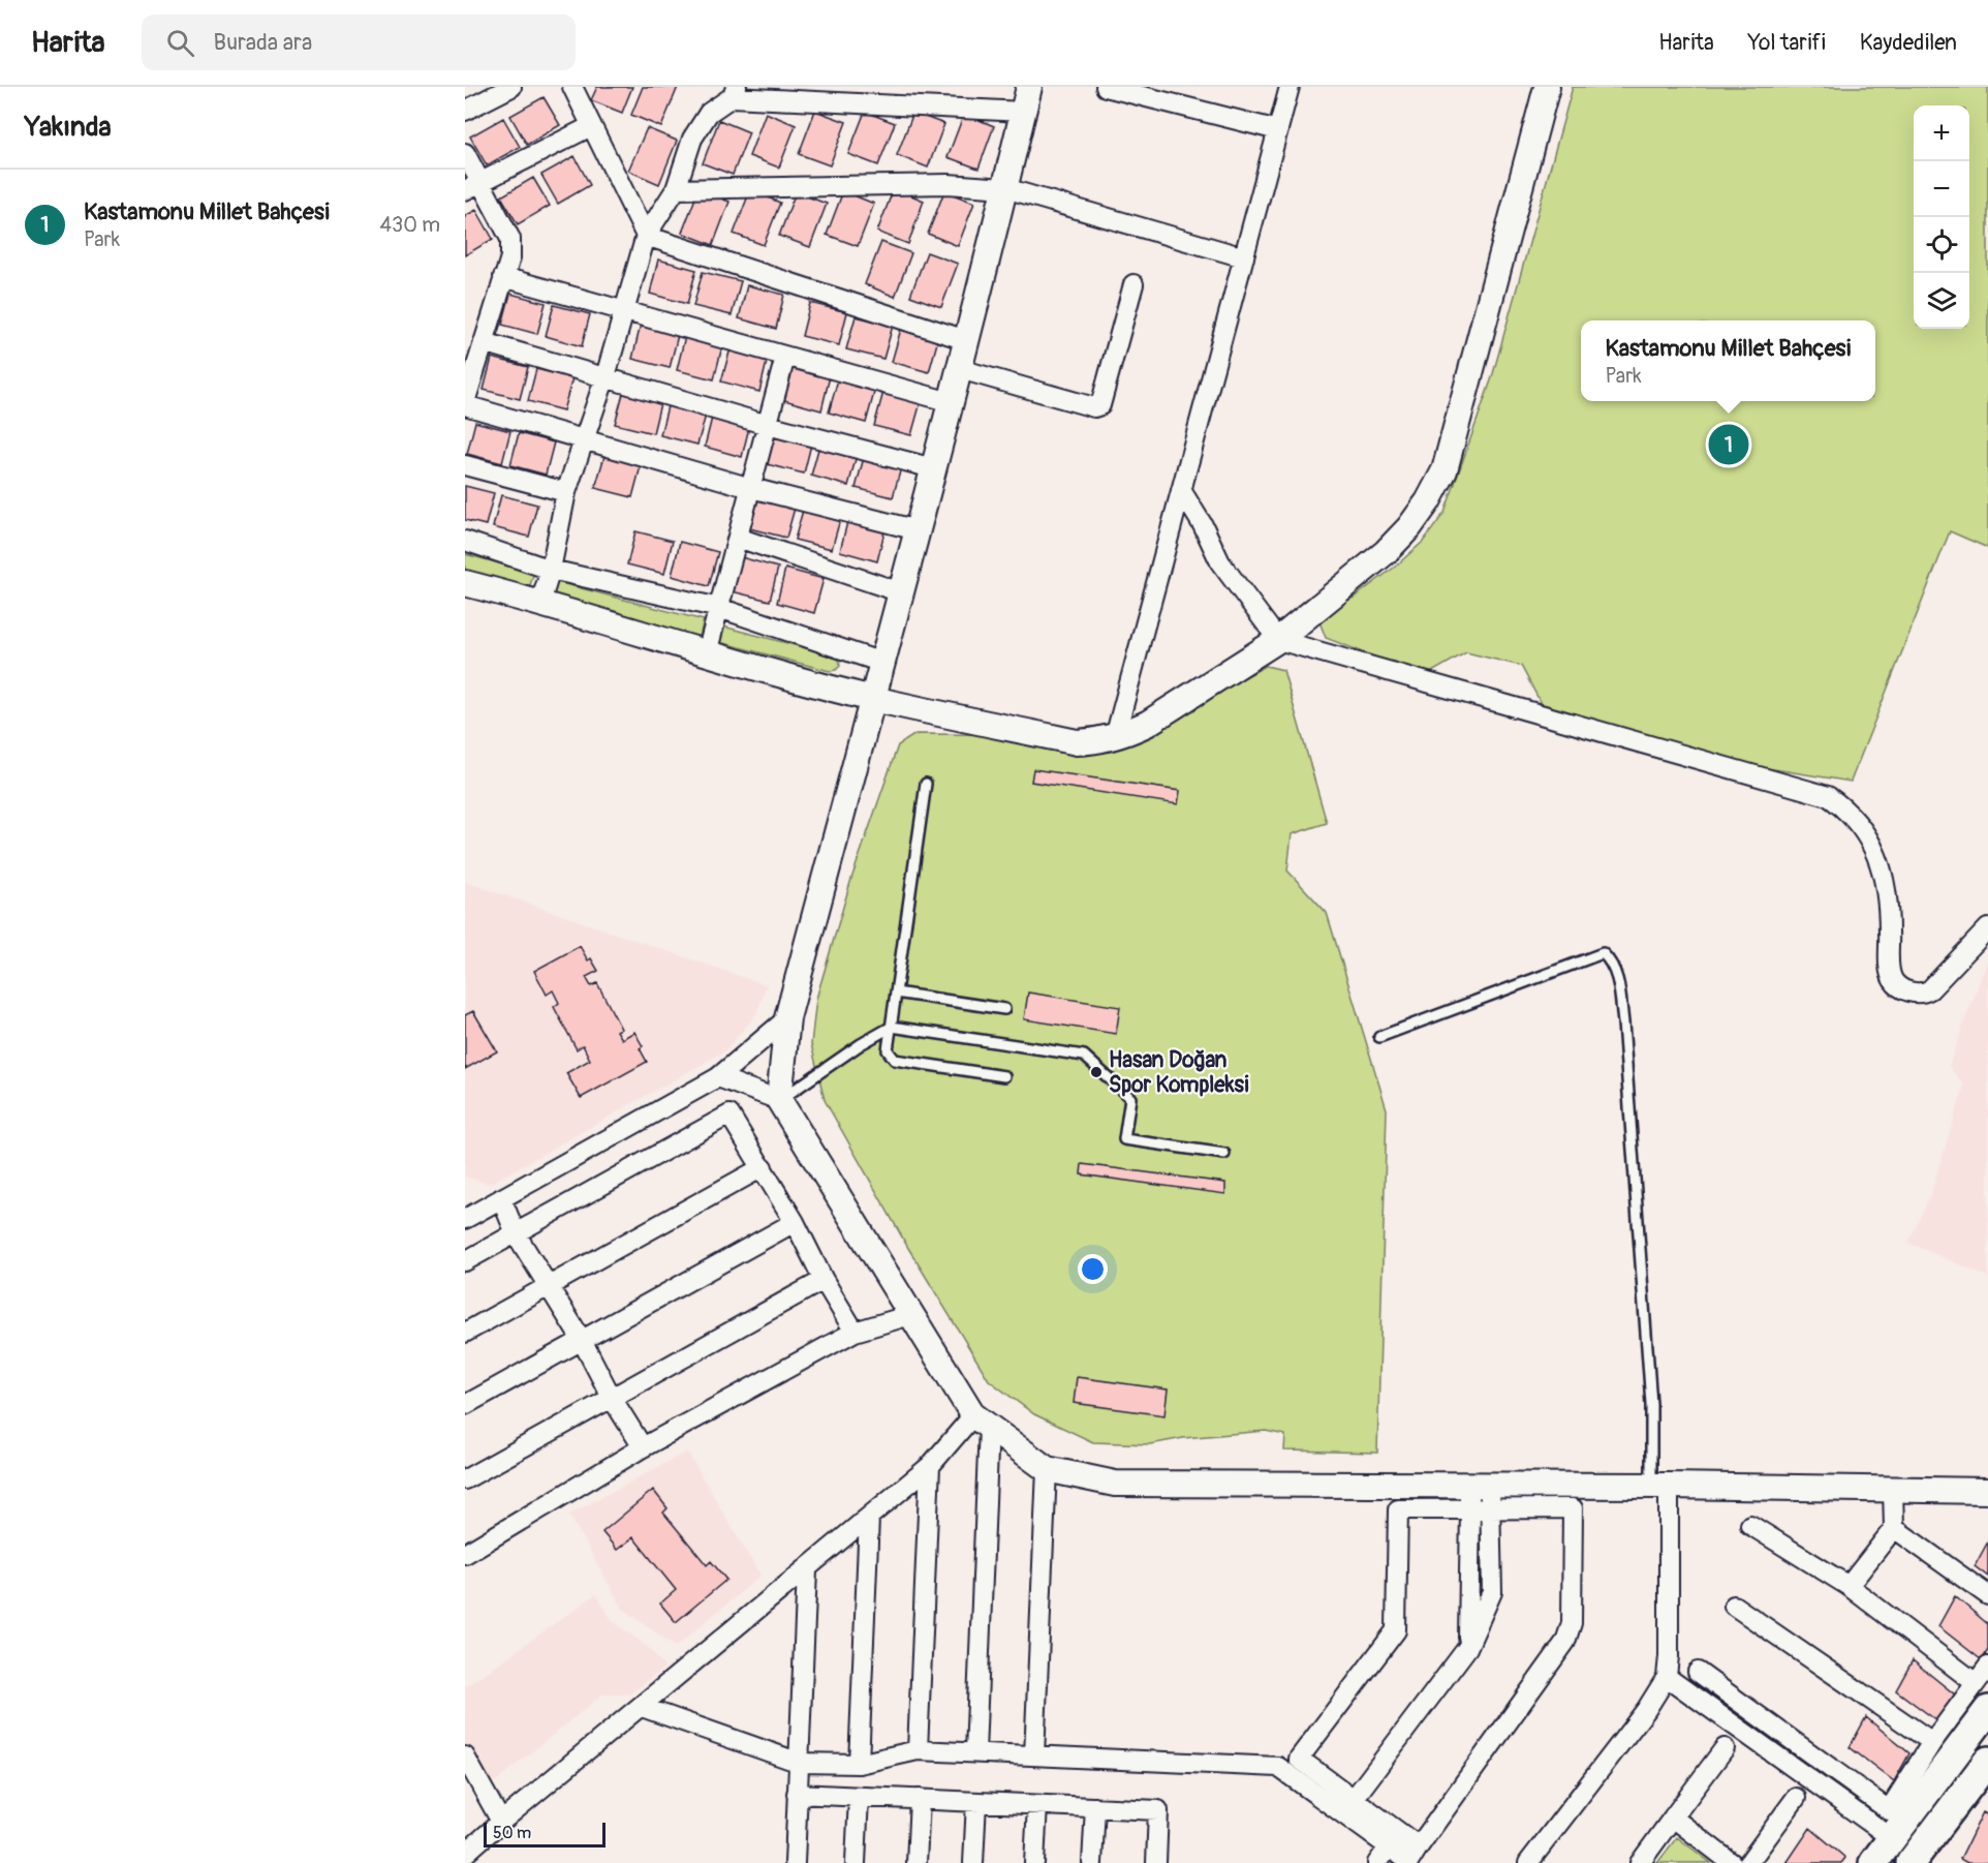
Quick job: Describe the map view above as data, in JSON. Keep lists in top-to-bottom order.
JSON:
{
  "places": ["Hasan Doğan Spor Kompleksi"],
  "scale_bar": "50 m",
  "page": {
    "header": "Harita",
    "search": "Burada ara",
    "nav": ["Harita", "Yol tarifi", "Kaydedilen"],
    "heading": "Yakında",
    "map_buttons": ["+", "−"],
    "list": [
      {
        "mark": "1",
        "name": "Kastamonu Millet Bahçesi",
        "note": "Park",
        "value": "430 m"
      }
    ],
    "popup": ["Kastamonu Millet Bahçesi", "Park"],
    "pins": "1",
    "scale": "50 m"
  }
}
